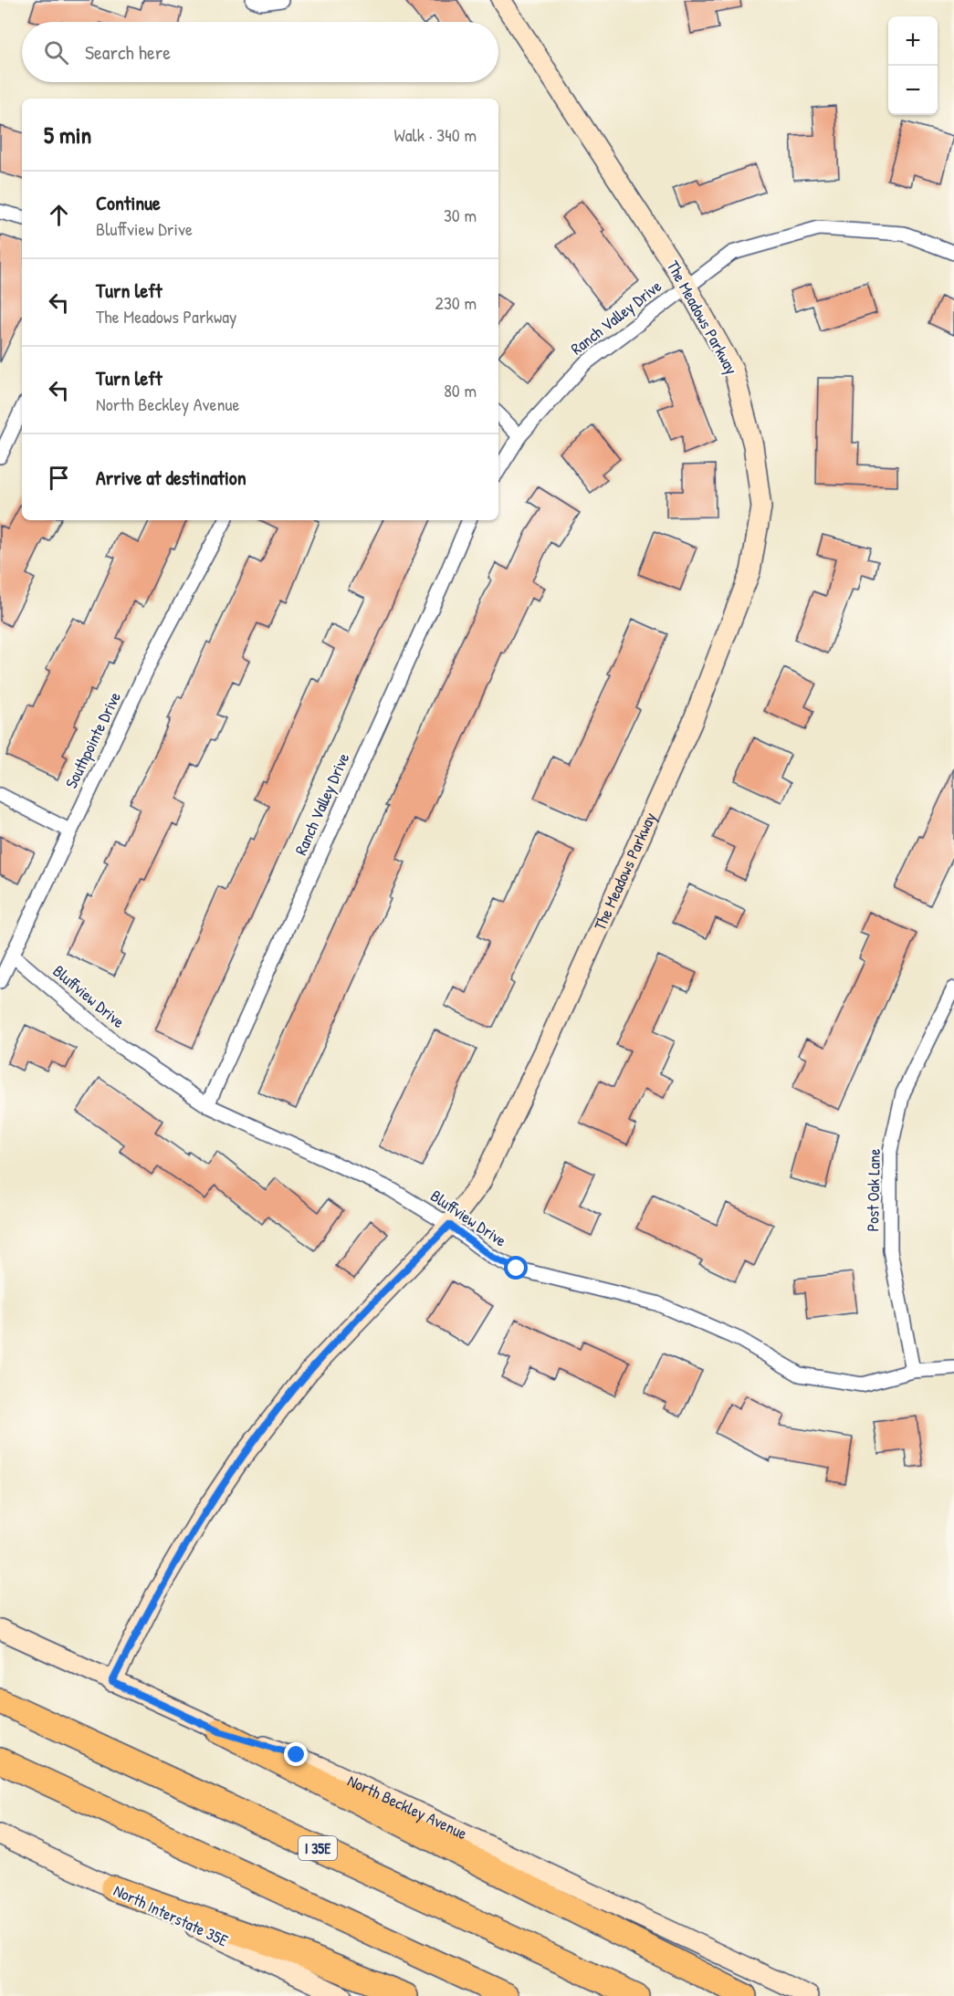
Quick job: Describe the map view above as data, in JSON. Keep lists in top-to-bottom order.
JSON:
{
  "streets": {
    "highway": ["I 35E"],
    "street": [
      "Ranch Valley Drive",
      "The Meadows Parkway",
      "Southpointe Drive",
      "Bluffview Drive",
      "Post Oak Lane",
      "North Beckley Avenue",
      "North Interstate 35E"
    ]
  },
  "crossings": [
    ["Ranch Valley Drive", "The Meadows Parkway"],
    ["Ranch Valley Drive", "Bluffview Drive"],
    ["The Meadows Parkway", "Bluffview Drive"],
    ["The Meadows Parkway", "North Beckley Avenue"],
    ["Southpointe Drive", "Bluffview Drive"],
    ["Bluffview Drive", "Post Oak Lane"]
  ],
  "page": {
    "map_buttons": ["+", "−"],
    "search": "Search here",
    "heading": ["5 min", "Walk · 340 m"],
    "list": [
      ["Continue", "Bluffview Drive", "30 m"],
      ["Turn left", "The Meadows Parkway", "230 m"],
      ["Turn left", "North Beckley Avenue", "80 m"],
      "Arrive at destination"
    ]
  }
}
